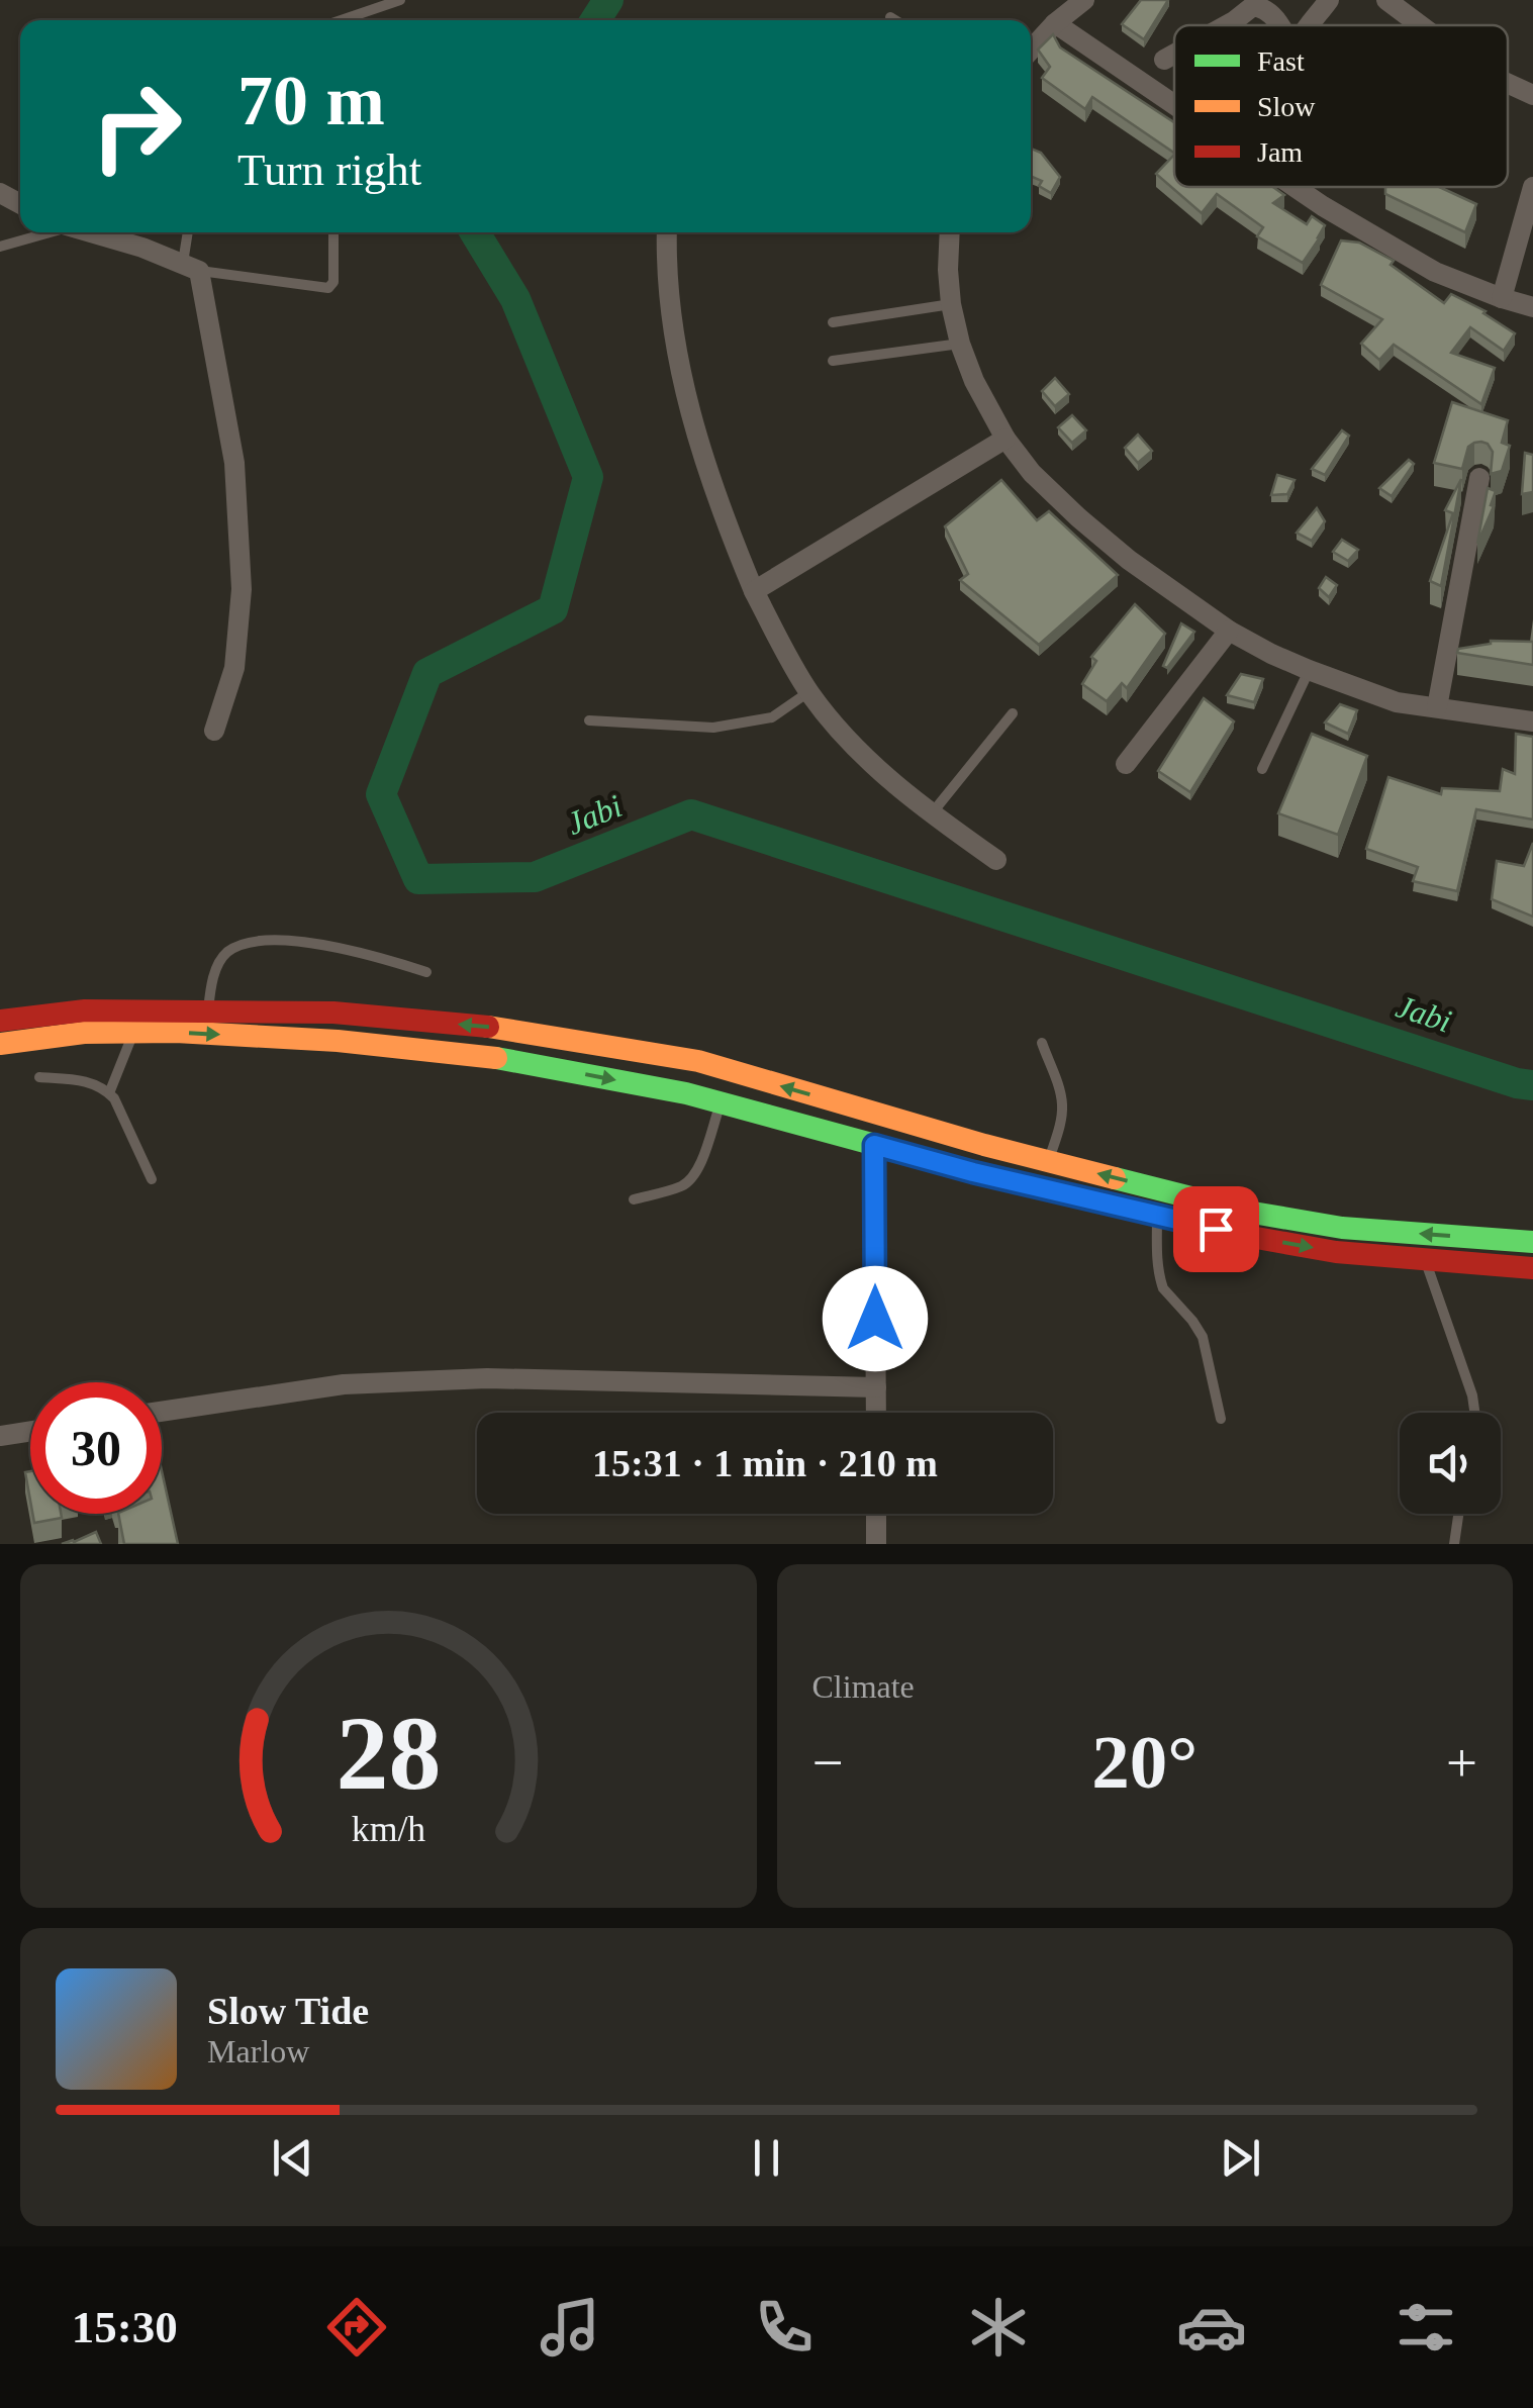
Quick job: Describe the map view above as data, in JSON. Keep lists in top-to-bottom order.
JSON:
{
  "water": ["Jabi"],
  "legend": ["Fast", "Slow", "Jam"],
  "page": {
    "turn": ["70 m", "Turn right"],
    "limit": "30",
    "trip": "15:31 · 1 min · 210 m",
    "tile": "Climate",
    "heat": ["−", "20°", "+"],
    "song": ["Slow Tide", "Marlow"],
    "tabs": "15:30",
    "gauge": ["28", "km/h"]
  }
}
